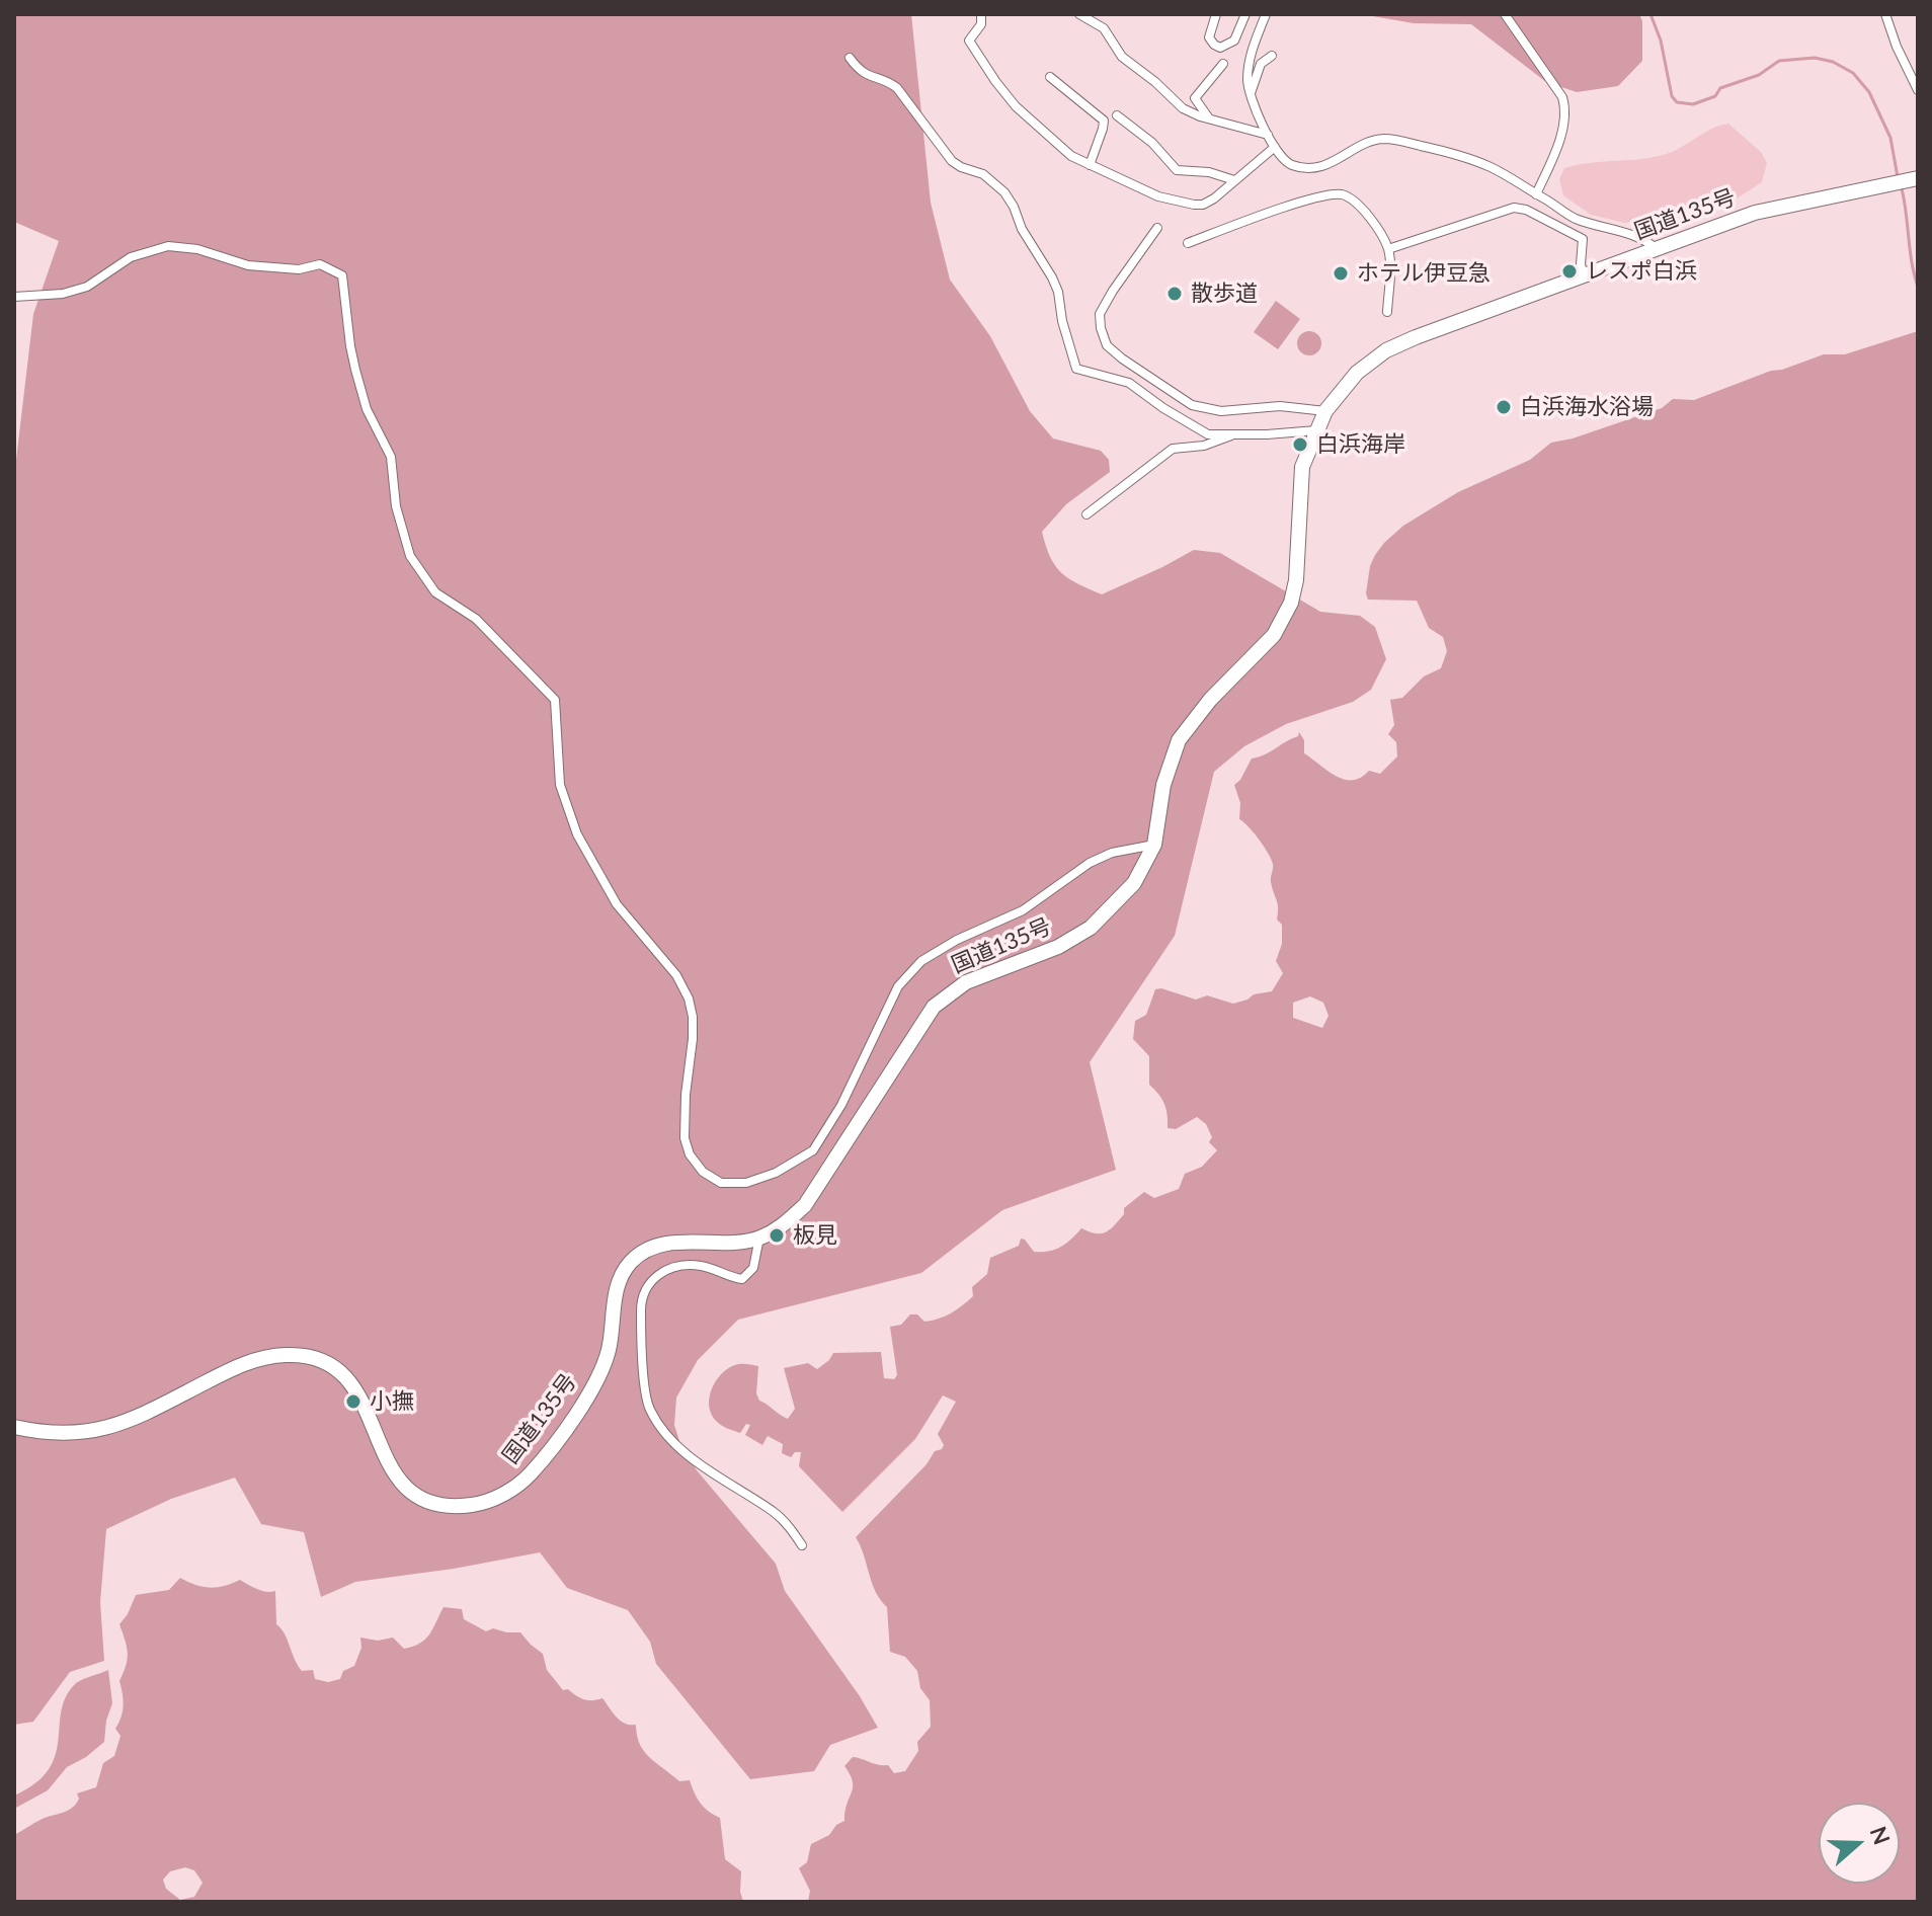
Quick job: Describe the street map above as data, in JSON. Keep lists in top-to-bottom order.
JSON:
{
  "streets": {
    "highway": ["国道135号"]
  },
  "places": [
    "レスポ白浜",
    "ホテル伊豆急",
    "散歩道",
    "白浜海水浴場",
    "白浜海岸",
    "板見",
    "小撫"
  ],
  "north": "right"
}
